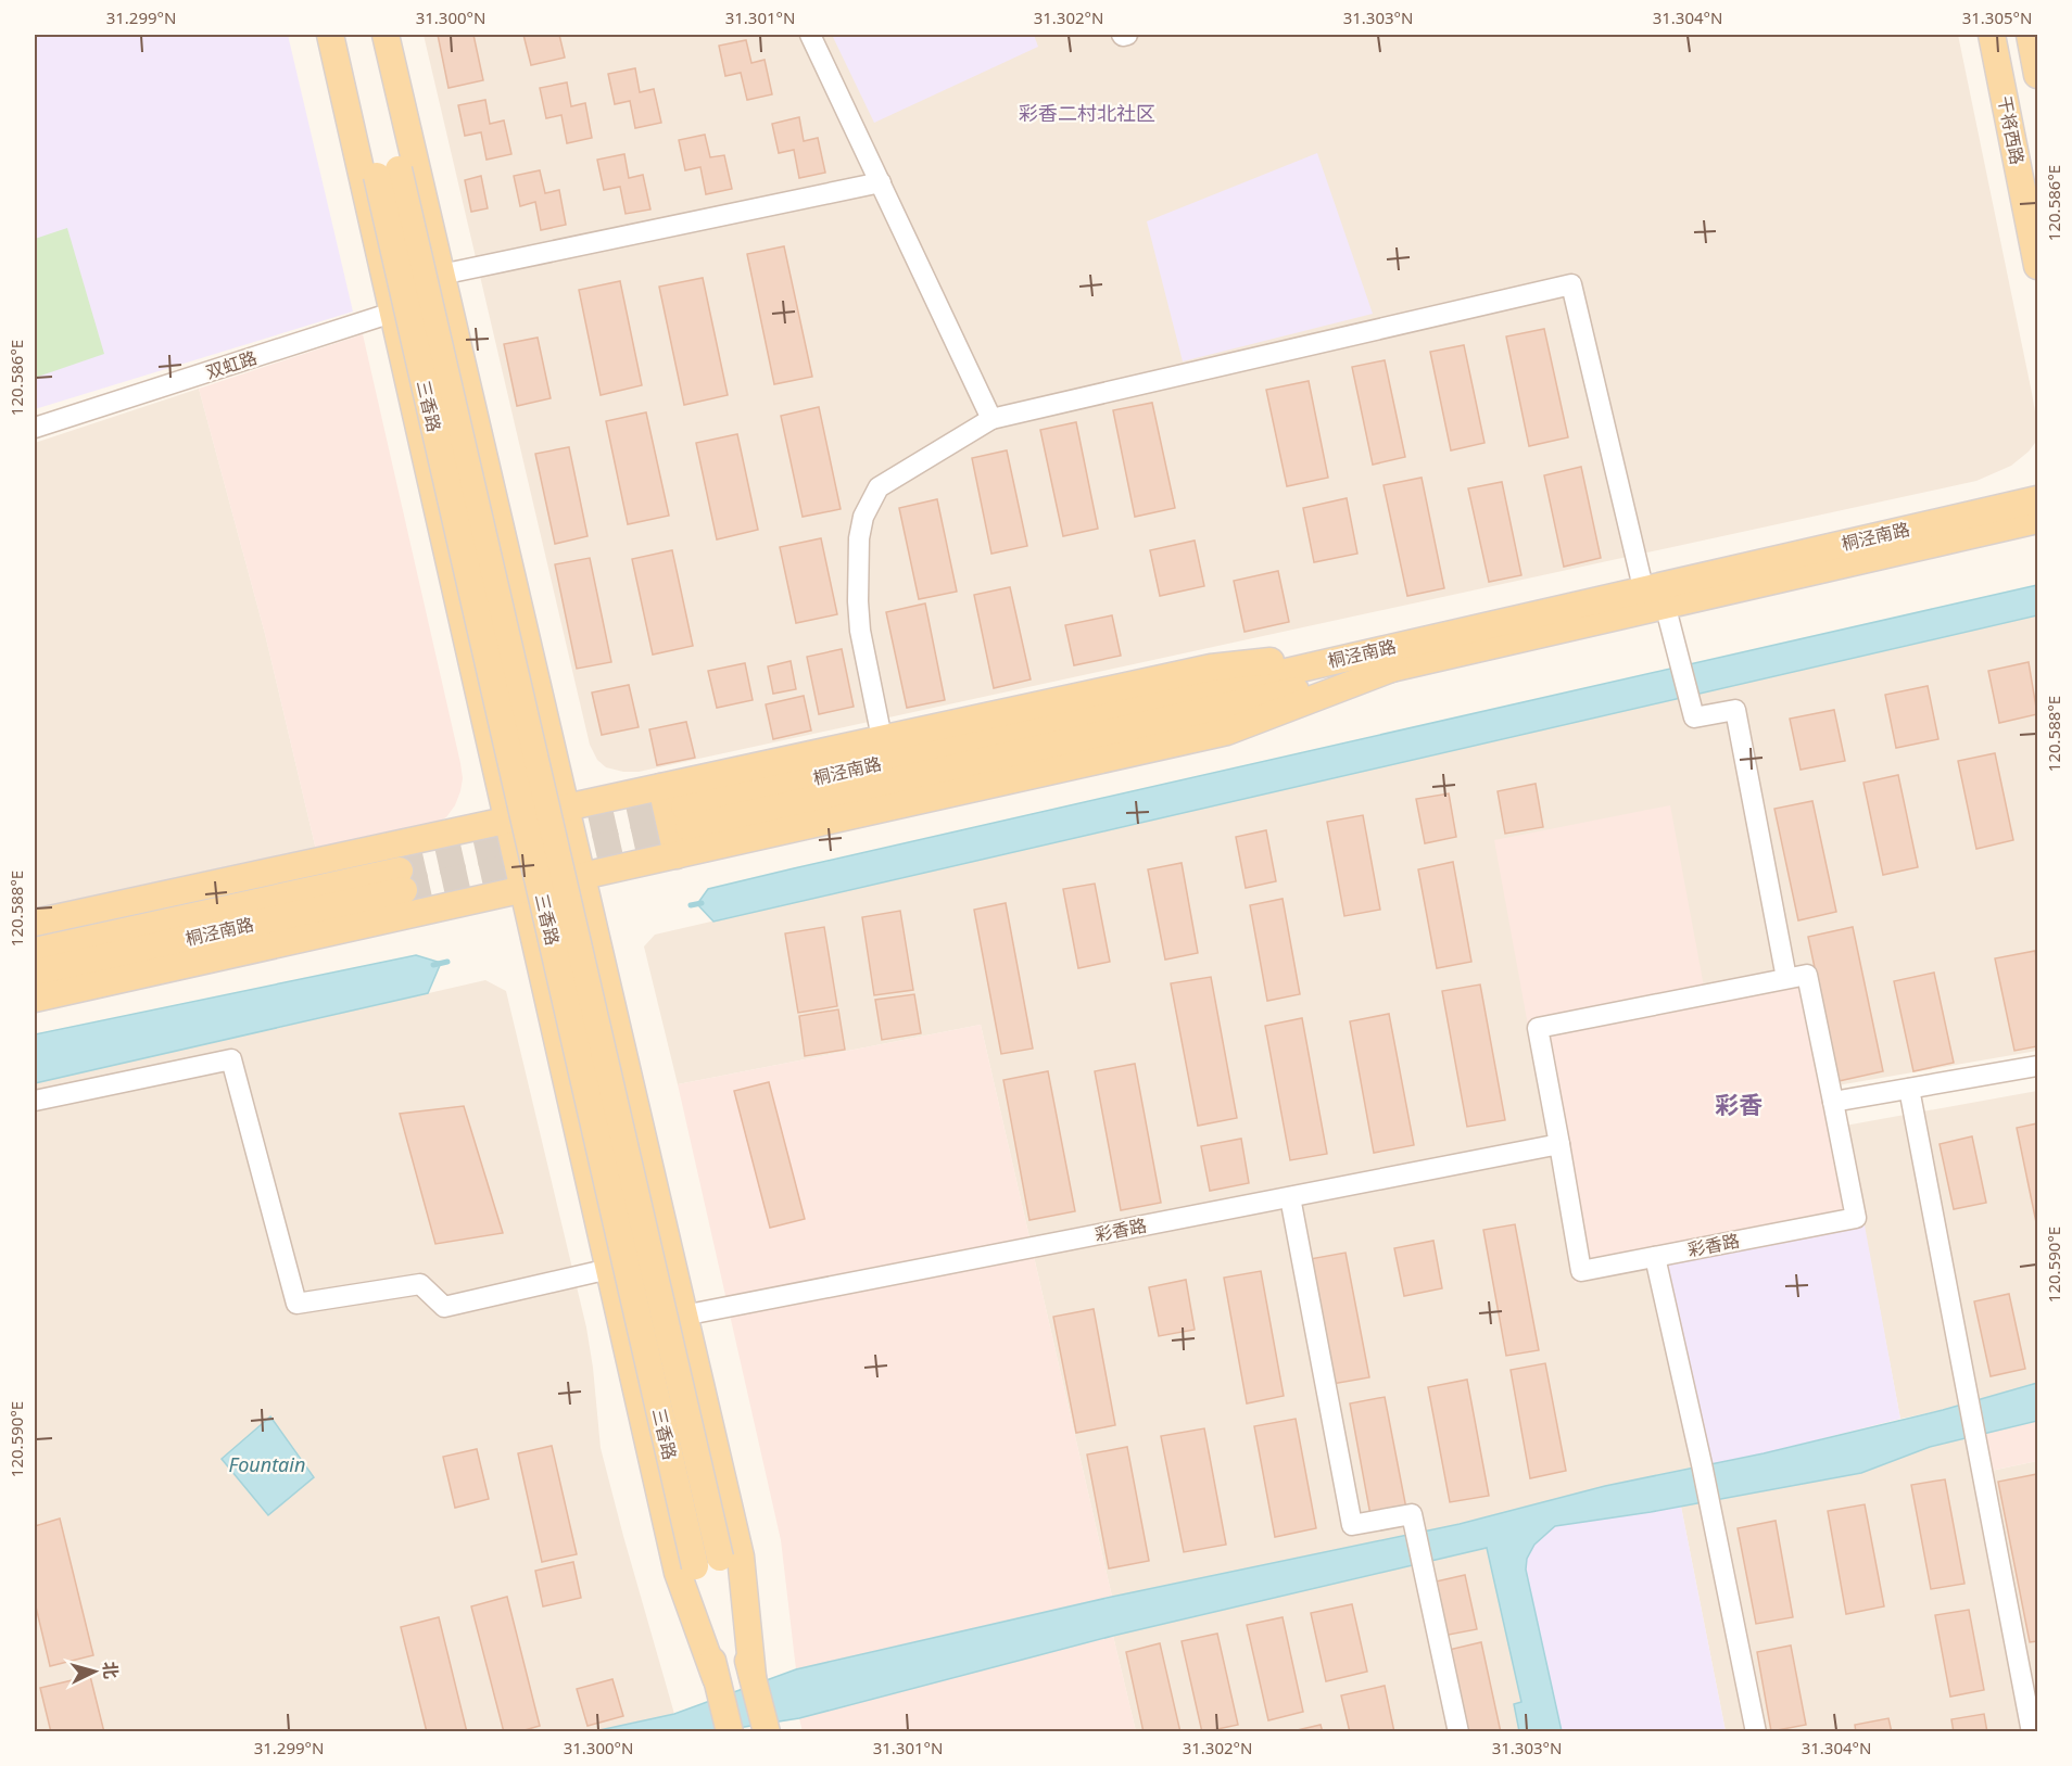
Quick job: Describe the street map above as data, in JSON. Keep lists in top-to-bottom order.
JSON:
{
  "streets": {
    "main road": ["干将西路", "三香路", "桐泾南路"],
    "street": ["双虹路", "彩香路"]
  },
  "districts": ["彩香二村北社区", "彩香"],
  "water": ["Fountain"],
  "north": "right",
  "coordinates": [
    "31.299°N",
    "31.300°N",
    "31.301°N",
    "31.302°N",
    "31.303°N",
    "31.304°N",
    "31.305°N",
    "120.586°E",
    "120.588°E",
    "120.590°E"
  ]
}
